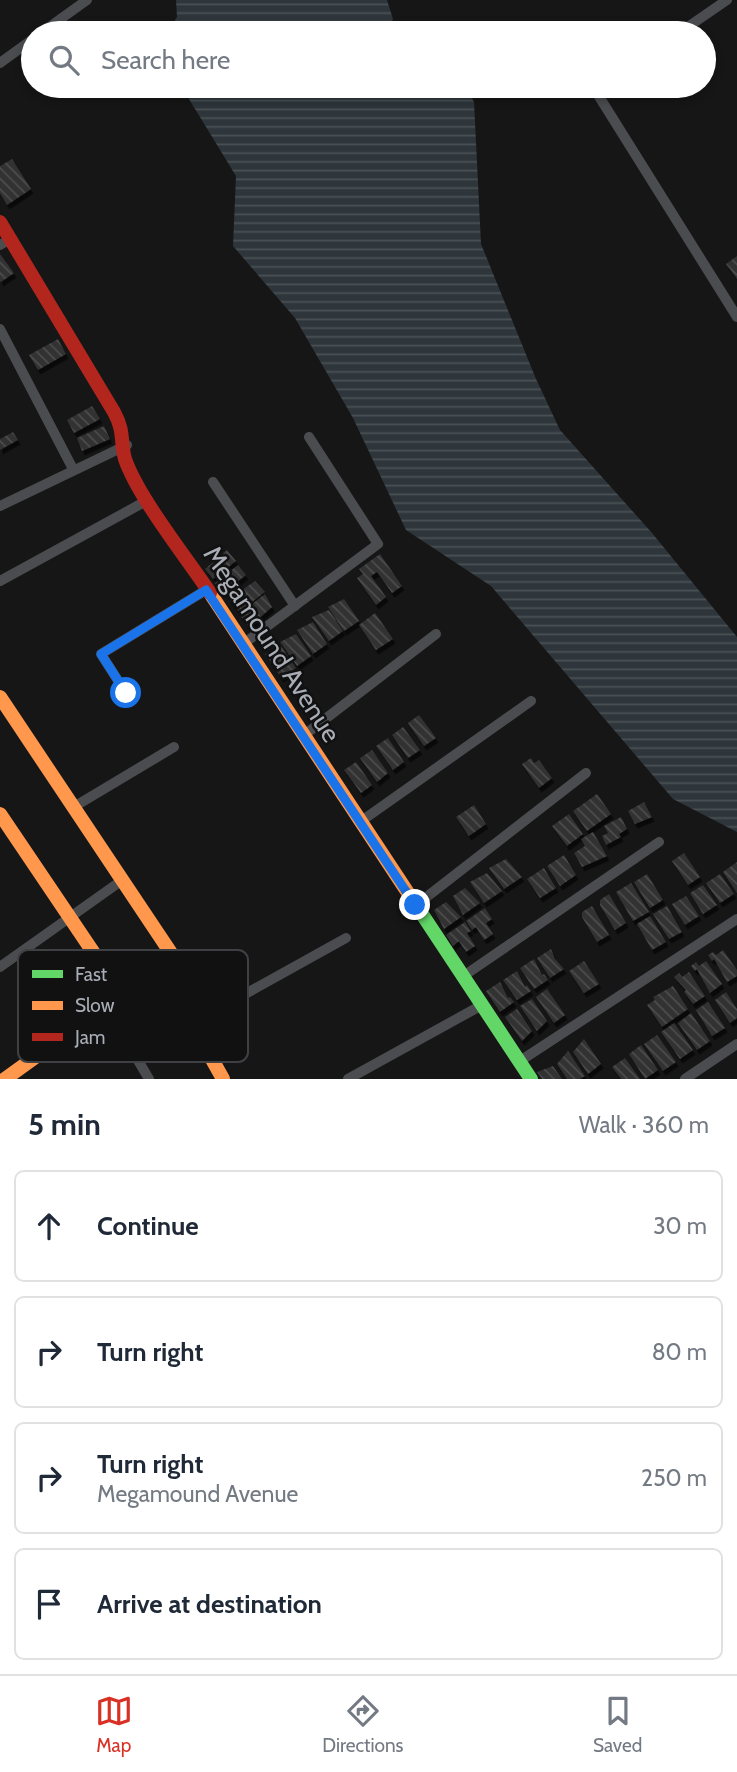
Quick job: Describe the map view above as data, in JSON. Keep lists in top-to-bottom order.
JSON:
{
  "streets": {
    "street": ["Megamound Avenue"]
  },
  "legend": ["Fast", "Slow", "Jam"],
  "page": {
    "search": "Search here",
    "heading": ["5 min", "Walk · 360 m"],
    "list": [
      ["Continue", "30 m"],
      ["Turn right", "80 m"],
      ["Turn right", "Megamound Avenue", "250 m"],
      "Arrive at destination"
    ],
    "nav": ["Map", "Directions", "Saved"]
  }
}
